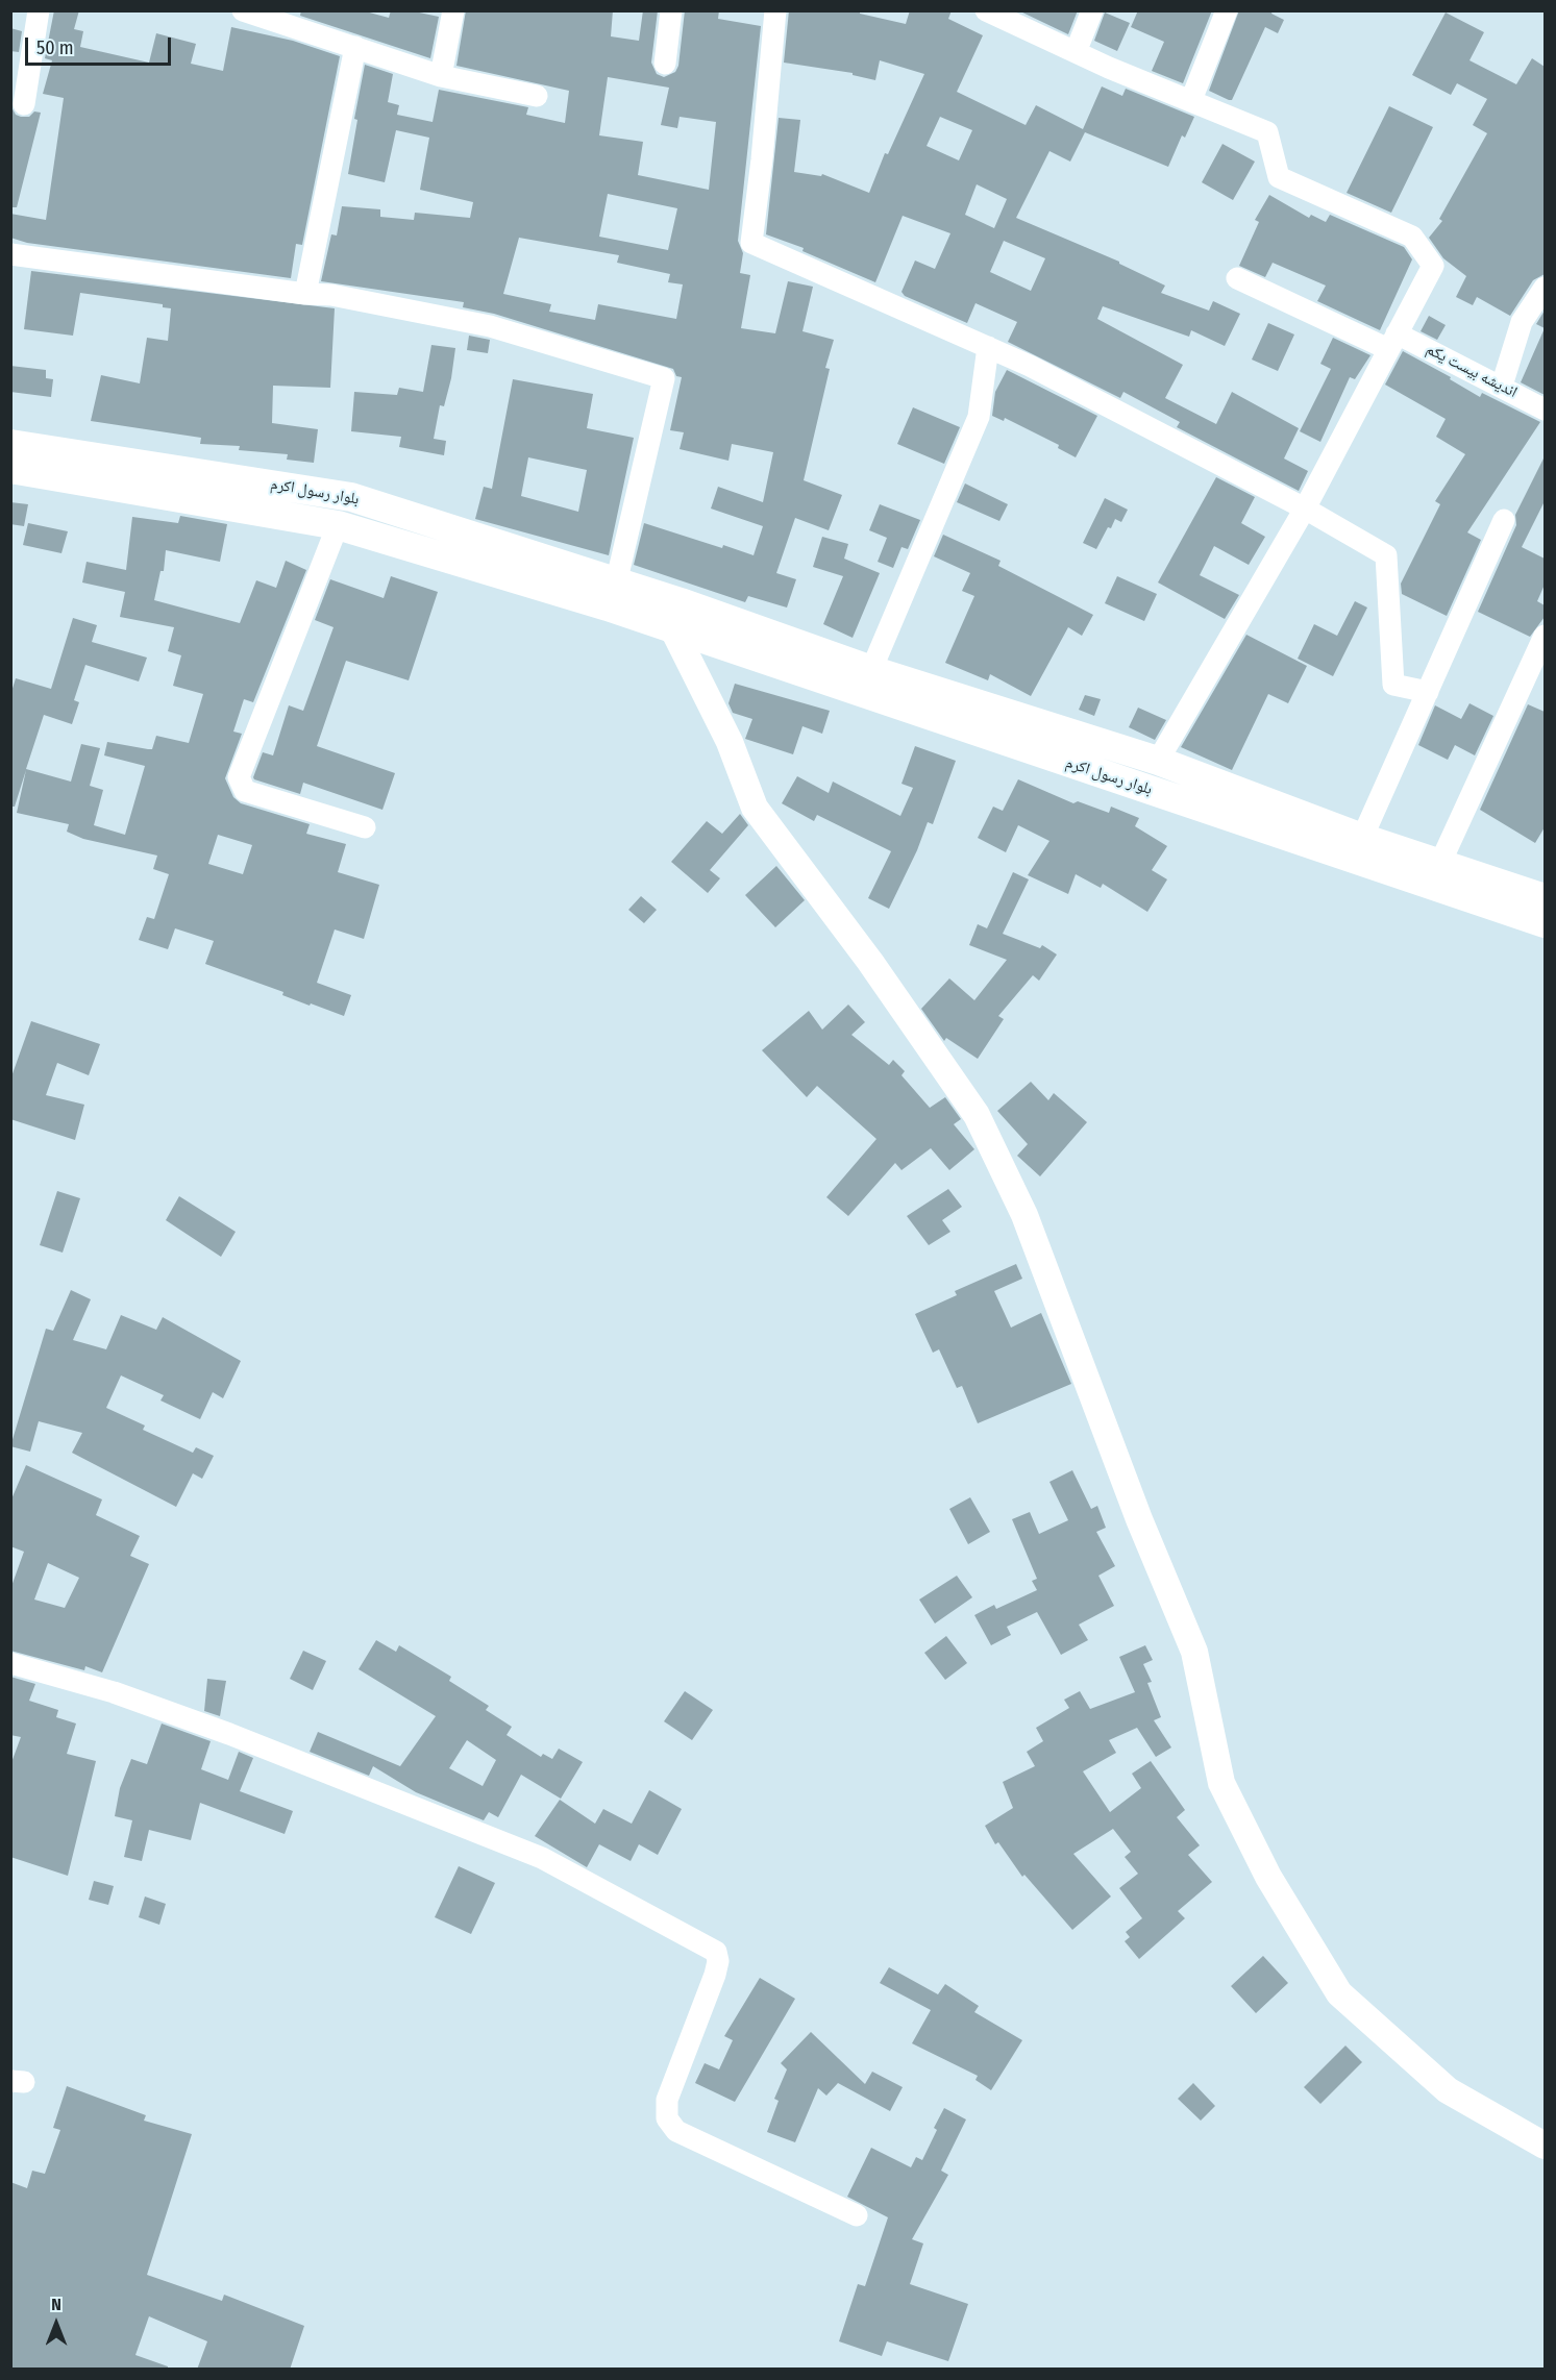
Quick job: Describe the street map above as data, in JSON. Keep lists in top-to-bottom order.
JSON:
{
  "streets": {
    "main road": ["بلوار رسول اکرم"],
    "street": ["اندیشه بیست یکم"]
  },
  "scale_bar": "50 m",
  "north": "top"
}
